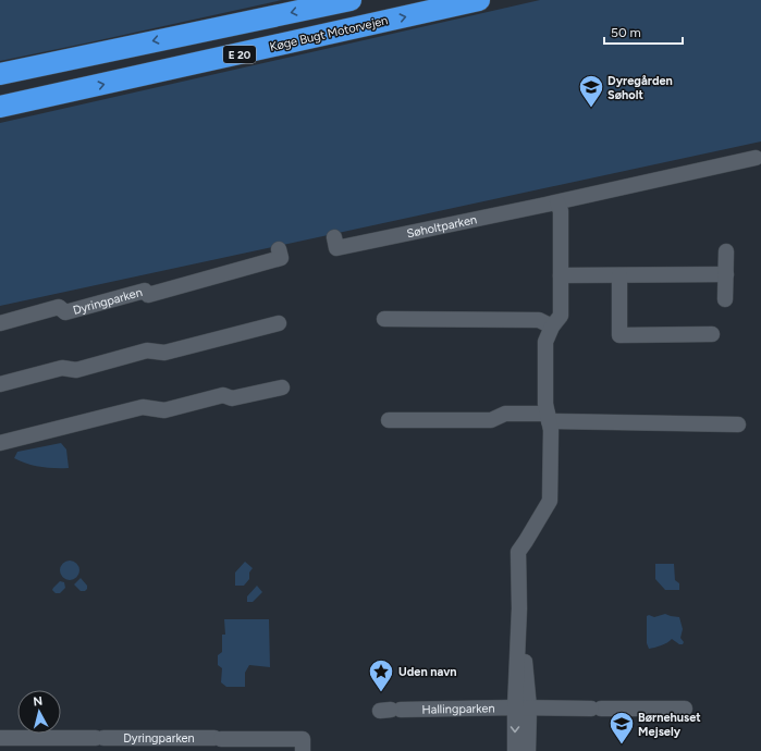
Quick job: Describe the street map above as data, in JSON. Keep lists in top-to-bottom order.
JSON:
{
  "streets": {
    "highway": ["Køge Bugt Motorvejen", "E 20"],
    "street": ["Søholtparken", "Dyringparken", "Hallingparken"]
  },
  "places": {
    "school or university": ["Dyregården Søholt", "Børnehuset Mejsely"],
    "place": ["Uden navn"]
  },
  "scale_bar": "50 m",
  "north": "top"
}
